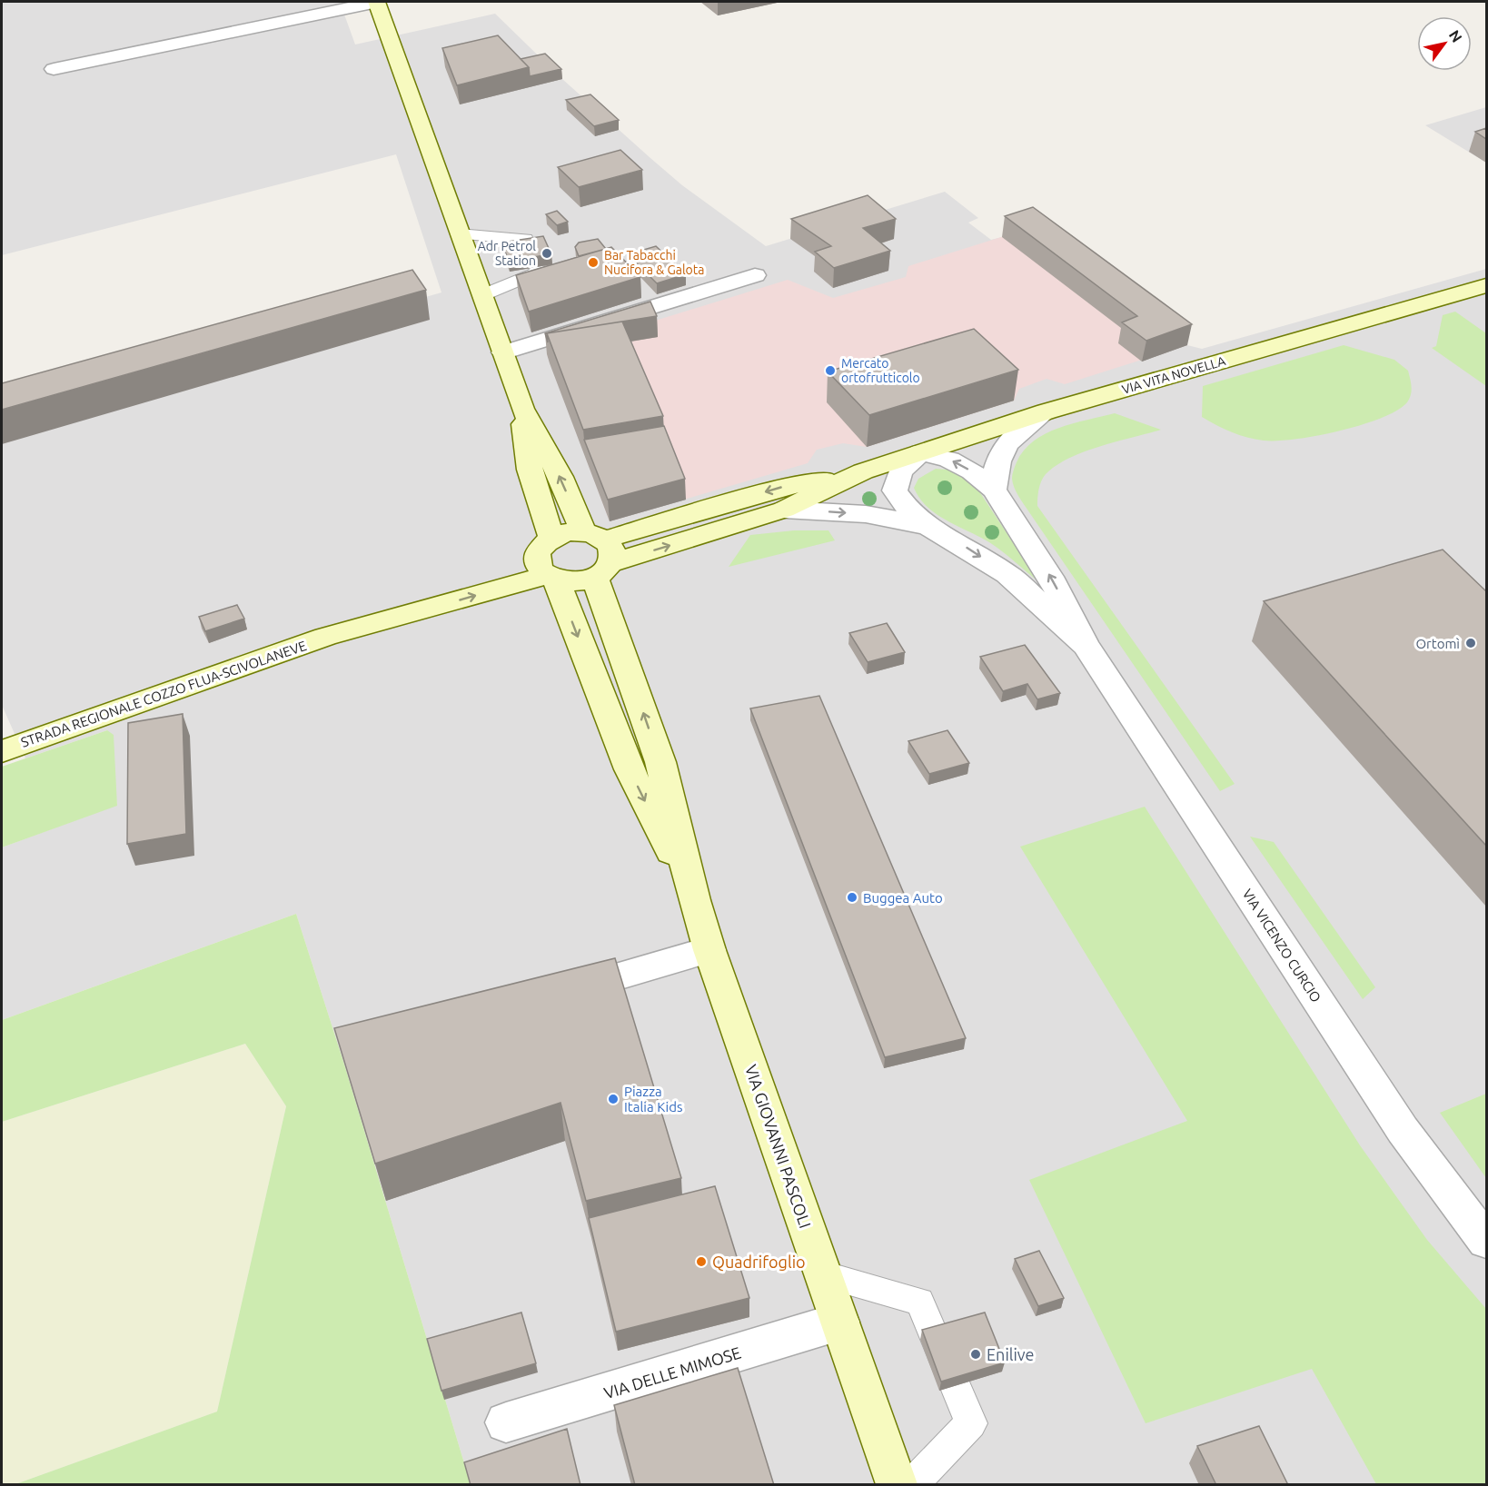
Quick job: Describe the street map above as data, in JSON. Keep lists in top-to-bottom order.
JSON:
{
  "streets": {
    "main road": ["VIA VITA NOVELLA", "STRADA REGIONALE COZZO FLUA-SCIVOLANEVE", "VIA GIOVANNI PASCOLI"],
    "street": ["VIA VICENZO CURCIO", "VIA DELLE MIMOSE"]
  },
  "crossings": [
    ["VIA GIOVANNI PASCOLI", "VIA DELLE MIMOSE"]
  ],
  "places": [
    "Adr Petrol Station",
    "Bar Tabacchi Nucifora & Galota",
    "Mercato ortofrutticolo",
    "Ortomì",
    "Buggea Auto",
    "Piazza Italia Kids",
    "Quadrifoglio",
    "Enilive"
  ],
  "north": "top right"
}
